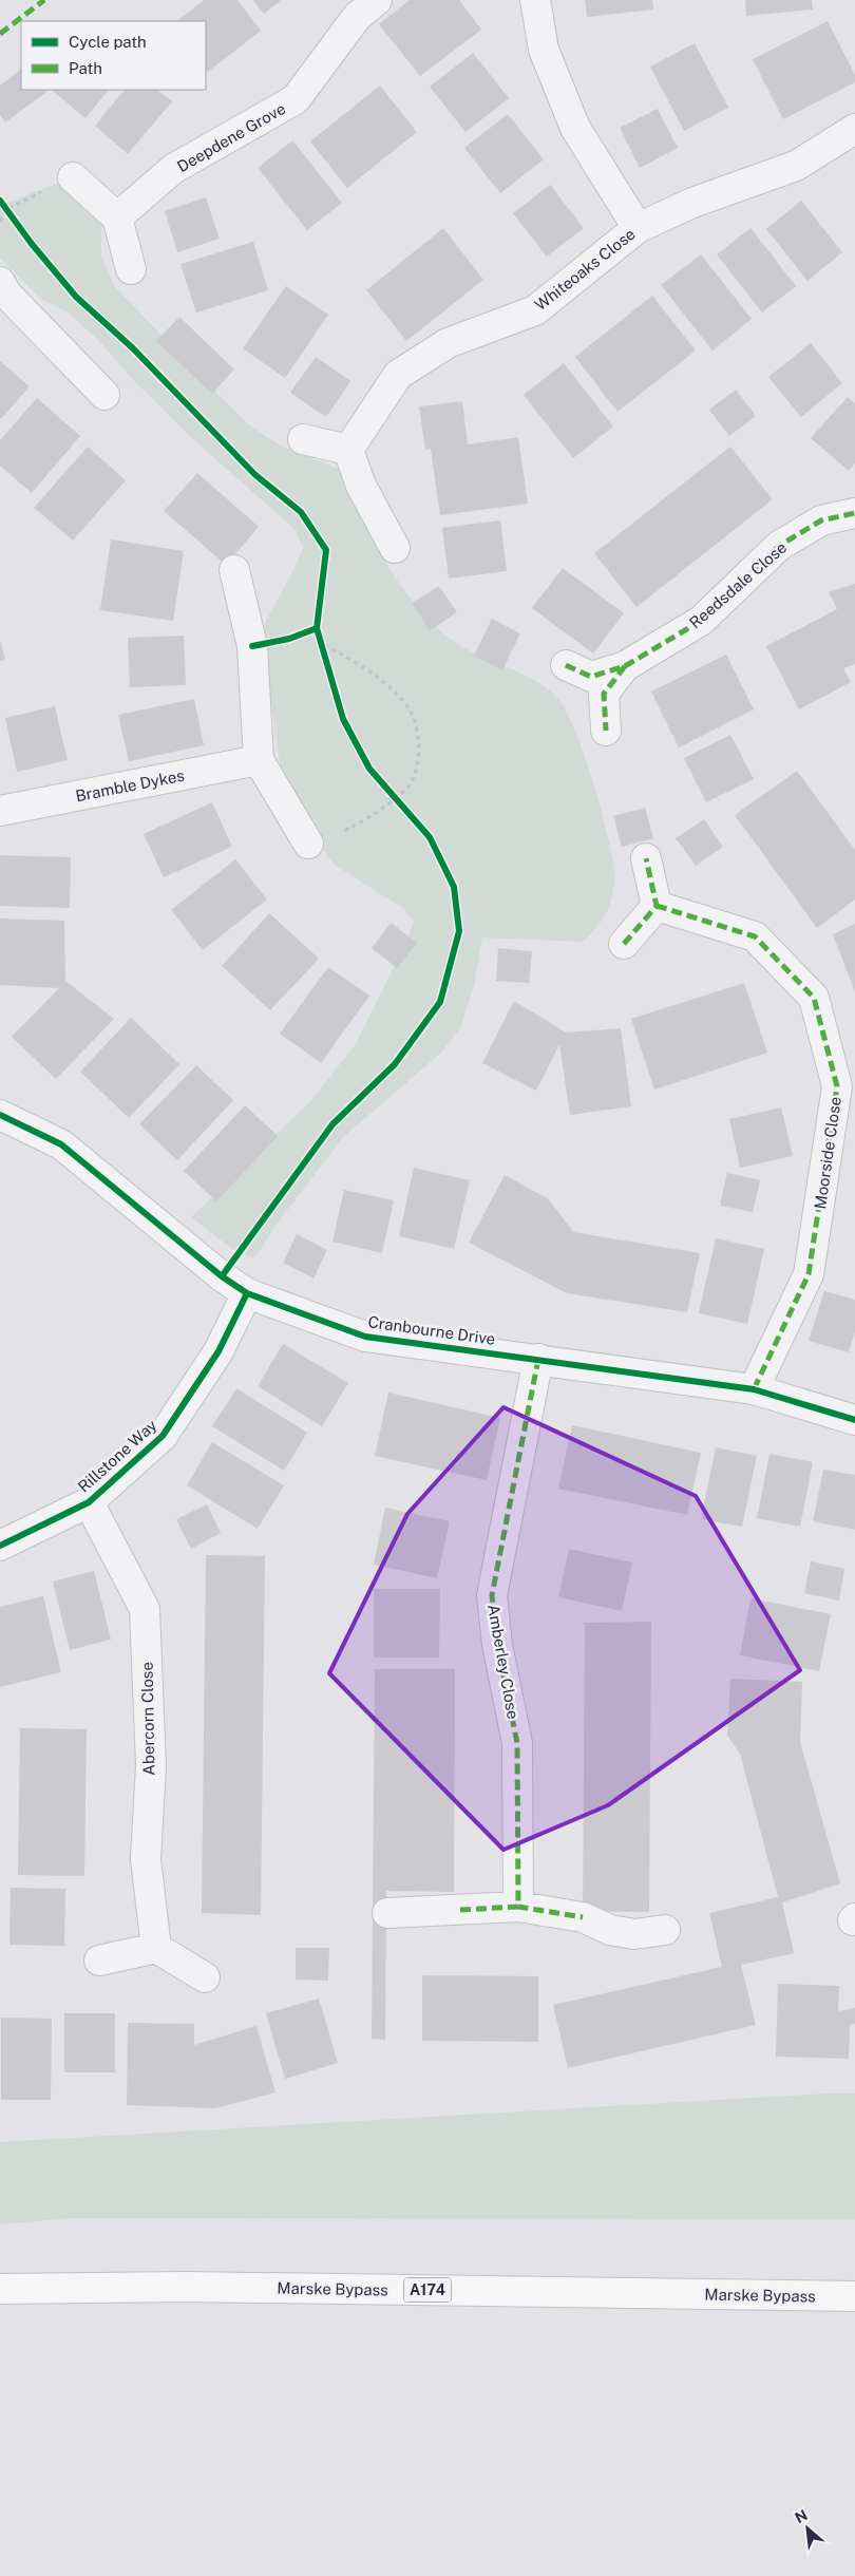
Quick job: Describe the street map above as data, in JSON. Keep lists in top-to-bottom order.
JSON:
{
  "streets": {
    "main road": ["Marske Bypass", "A174"],
    "street": [
      "Deepdene Grove",
      "Whiteoaks Close",
      "Reedsdale Close",
      "Bramble Dykes",
      "Moorside Close",
      "Cranbourne Drive",
      "Rillstone Way",
      "Amberley Close",
      "Abercorn Close"
    ]
  },
  "crossings": [
    ["Moorside Close", "Cranbourne Drive"],
    ["Cranbourne Drive", "Rillstone Way"],
    ["Cranbourne Drive", "Amberley Close"],
    ["Rillstone Way", "Abercorn Close"]
  ],
  "legend": ["Cycle path", "Path"],
  "north": "top left"
}
